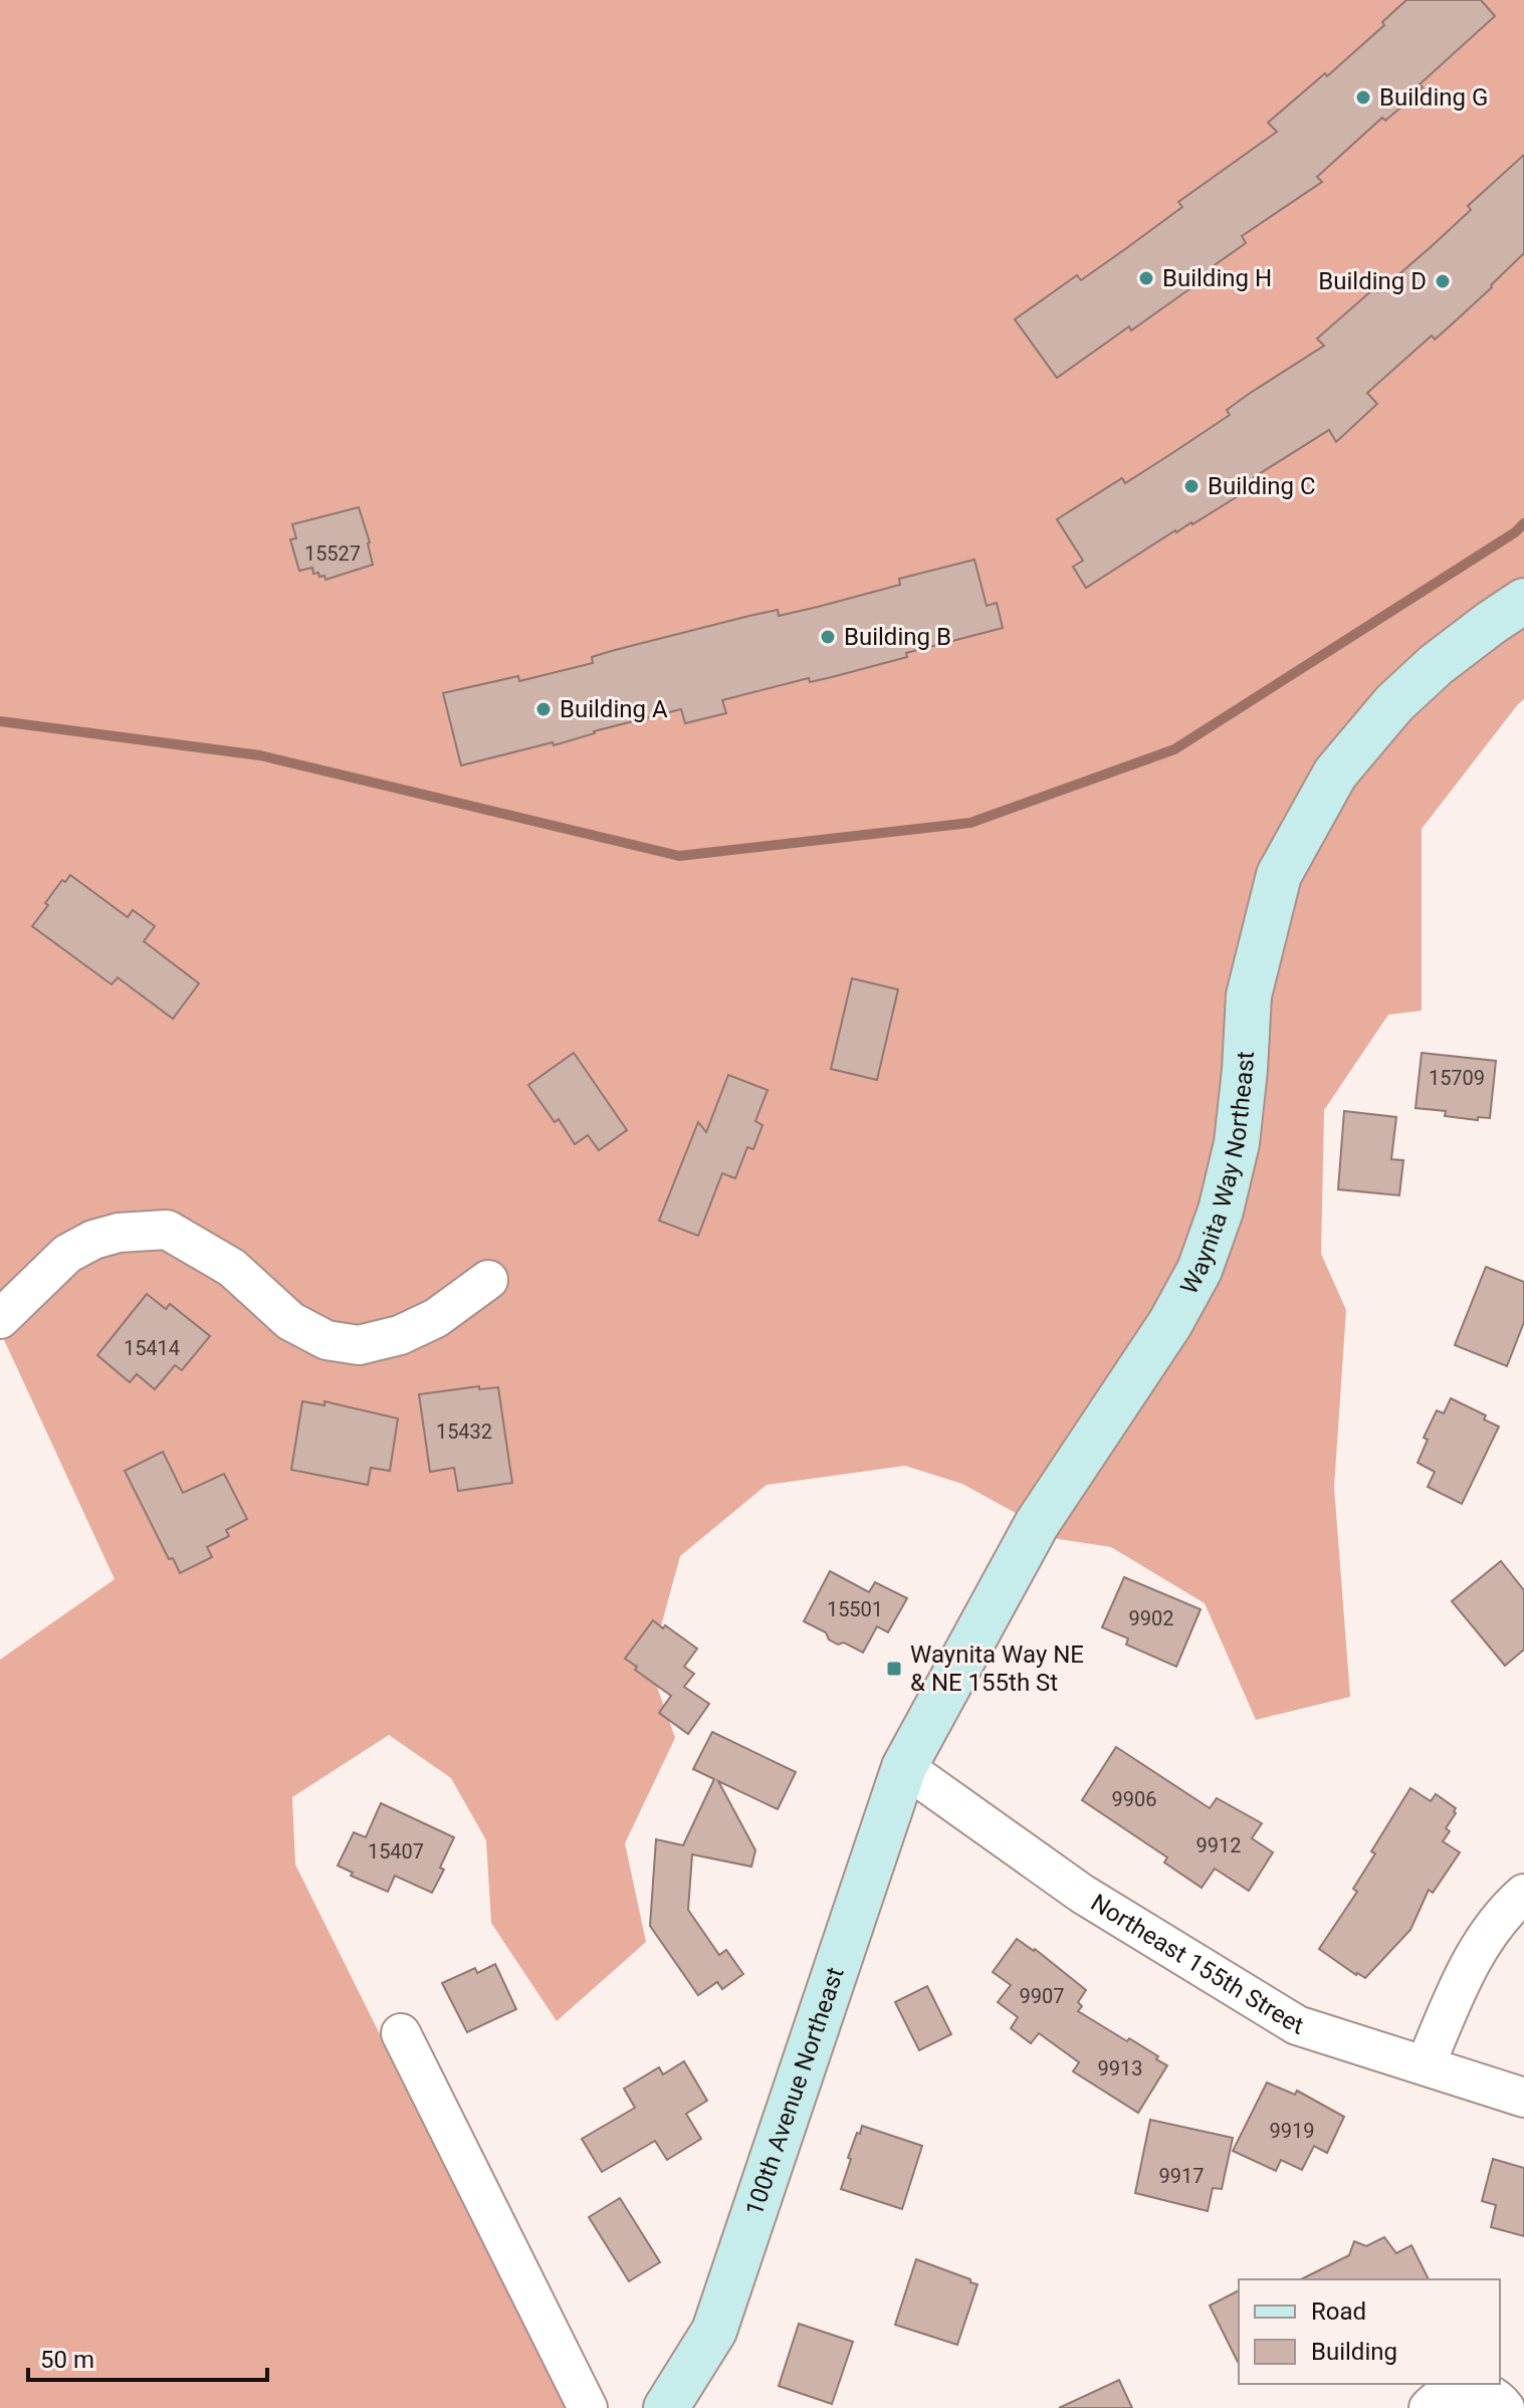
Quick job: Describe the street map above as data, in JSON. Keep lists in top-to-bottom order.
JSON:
{
  "streets": {
    "main road": ["Waynita Way Northeast", "100th Avenue Northeast"],
    "street": ["Northeast 155th Street"]
  },
  "crossings": [
    ["Waynita Way Northeast", "Northeast 155th Street"],
    ["Waynita Way Northeast", "100th Avenue Northeast"],
    ["Northeast 155th Street", "100th Avenue Northeast"]
  ],
  "places": {
    "other": [
      "Building G",
      "Building H",
      "Building D",
      "Building C",
      "Building B",
      "Building A"
    ],
    "transit": ["Waynita Way NE & NE 155th St"]
  },
  "house_numbers": [
    "15527",
    "15709",
    "15414",
    "15432",
    "15501",
    "9902",
    "9906",
    "9912",
    "15407",
    "9907",
    "9913",
    "9919",
    "9917"
  ],
  "legend": ["Road", "Building"],
  "scale_bar": "50 m"
}
